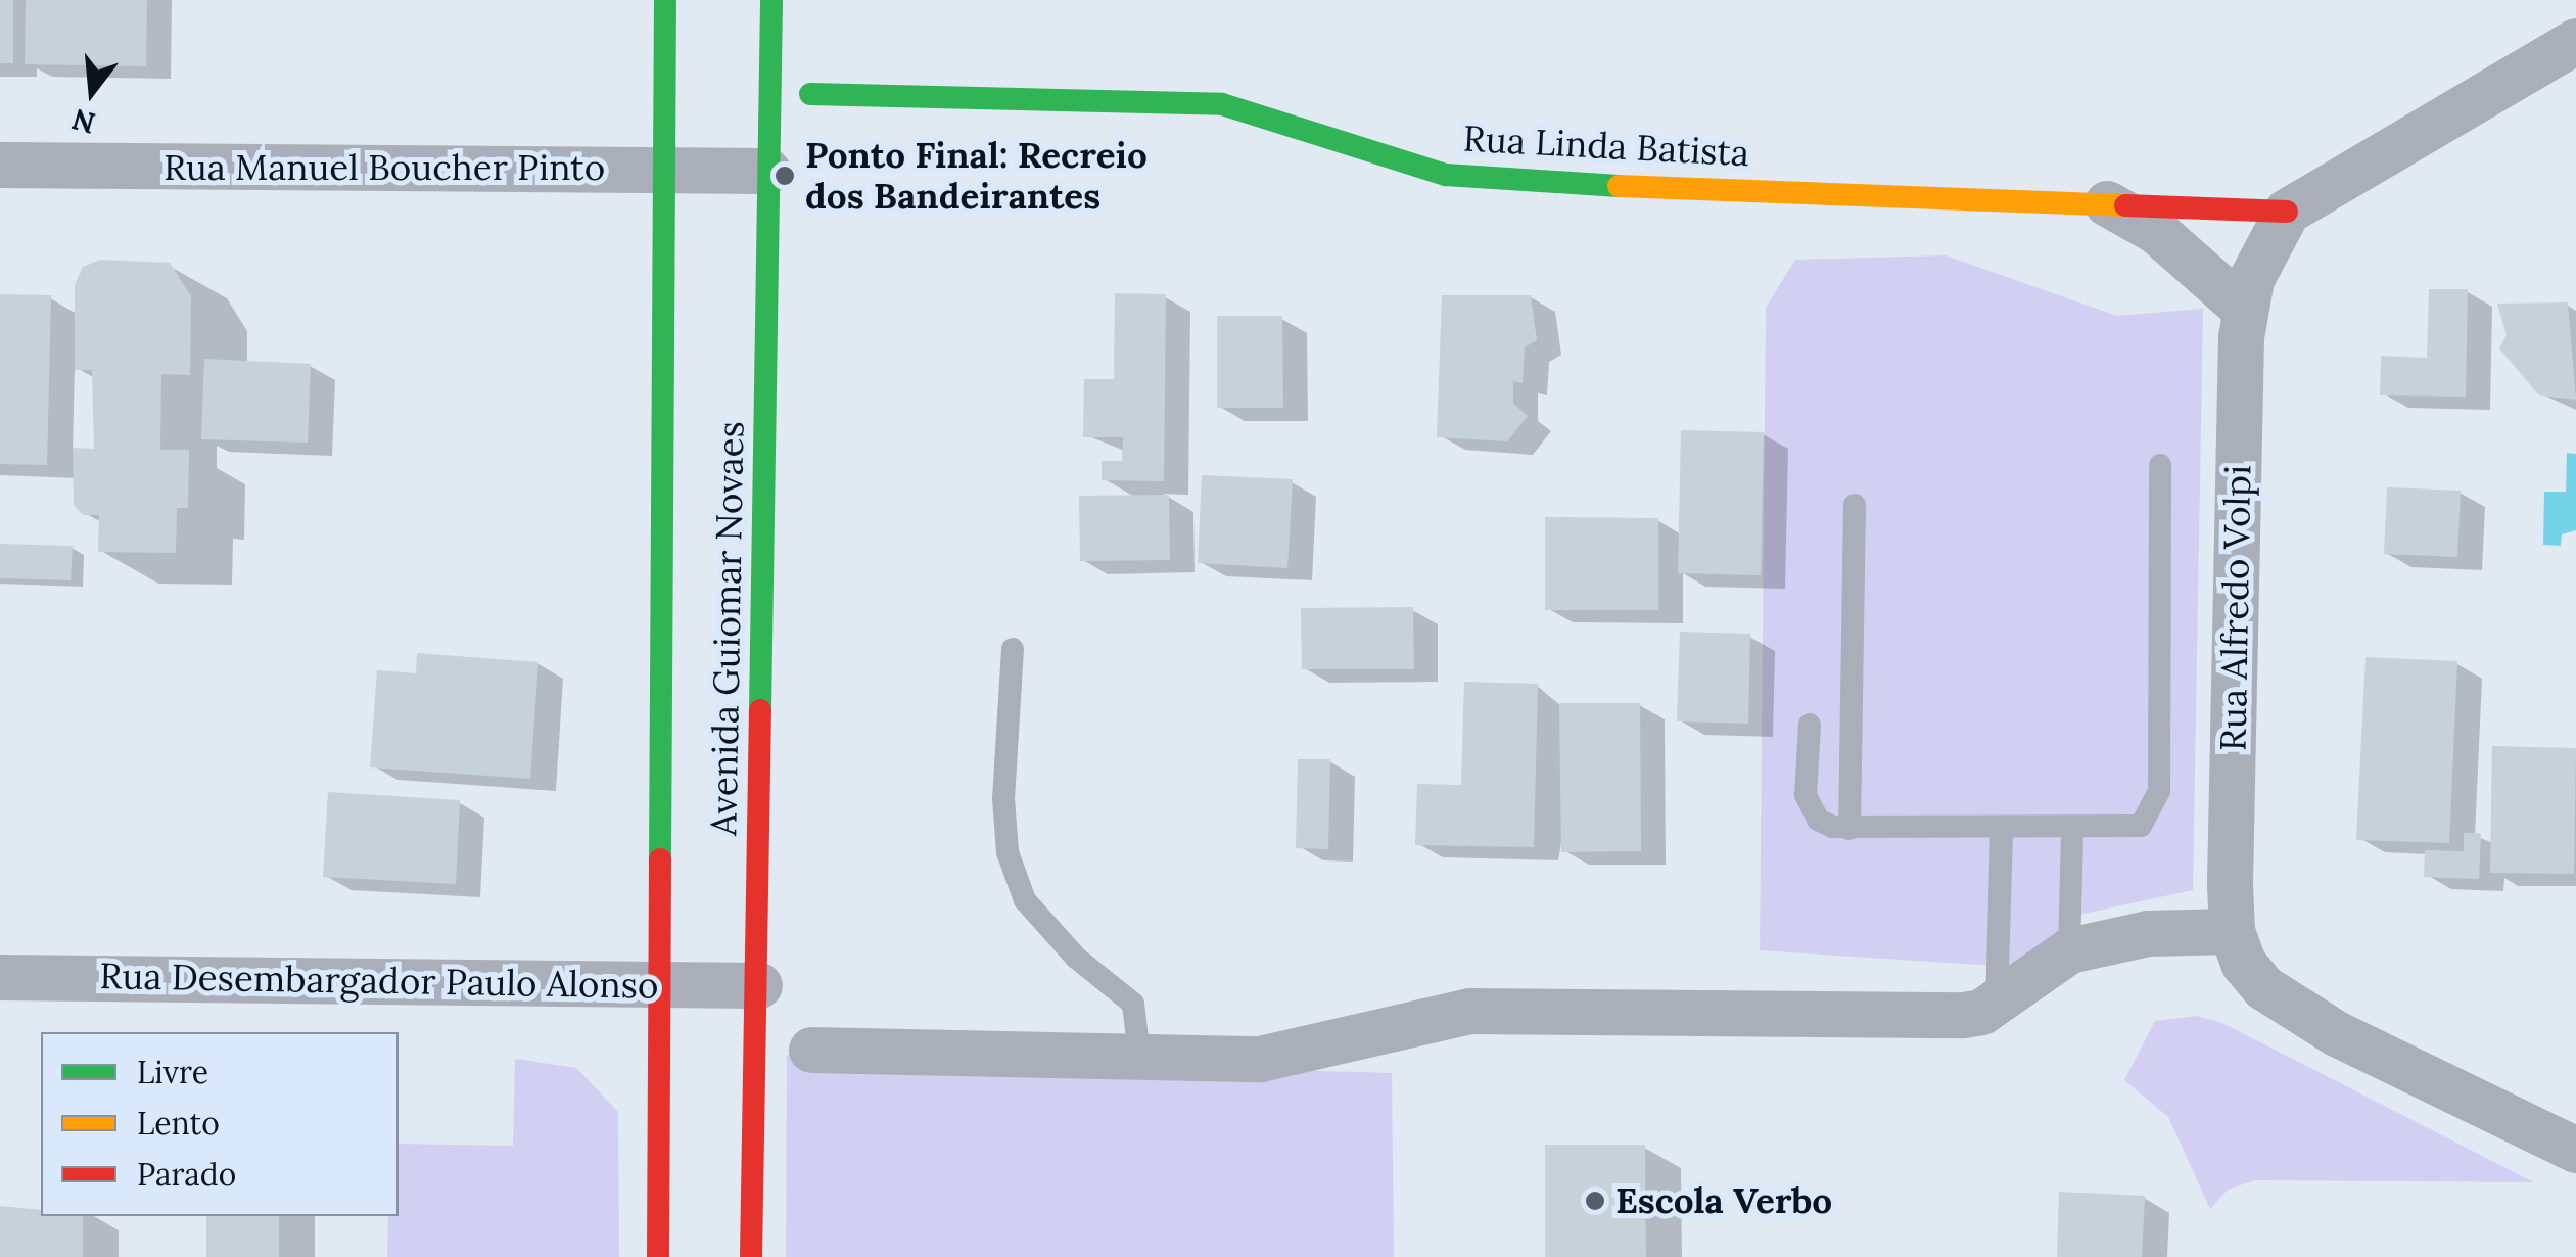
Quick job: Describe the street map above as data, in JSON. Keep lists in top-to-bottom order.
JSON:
{
  "streets": {
    "street": [
      "Rua Linda Batista",
      "Rua Manuel Boucher Pinto",
      "Rua Alfredo Volpi",
      "Avenida Guiomar Novaes",
      "Rua Desembargador Paulo Alonso"
    ]
  },
  "crossings": [
    ["Rua Linda Batista", "Rua Alfredo Volpi"],
    ["Rua Manuel Boucher Pinto", "Avenida Guiomar Novaes"],
    ["Avenida Guiomar Novaes", "Rua Desembargador Paulo Alonso"]
  ],
  "places": ["Ponto Final: Recreio dos Bandeirantes", "Escola Verbo"],
  "legend": ["Livre", "Lento", "Parado"],
  "north": "bottom"
}
